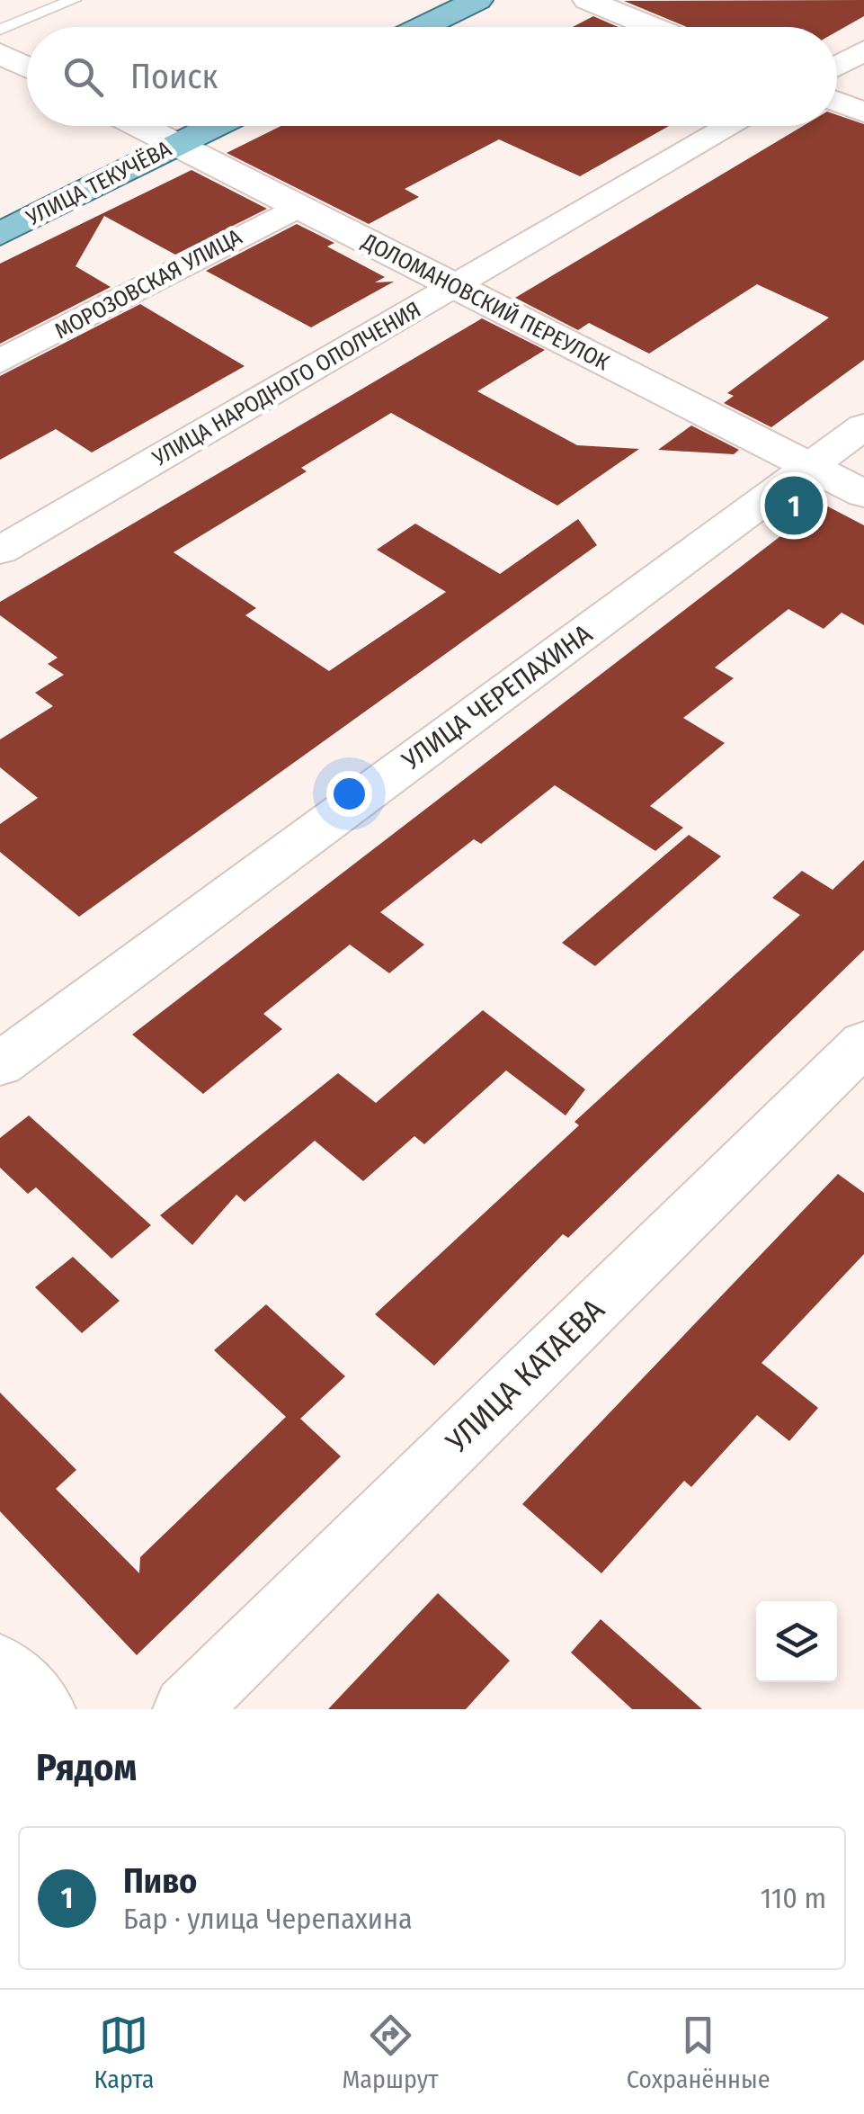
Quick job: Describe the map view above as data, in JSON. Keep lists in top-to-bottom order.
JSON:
{
  "streets": {
    "main road": ["УЛИЦА ТЕКУЧЁВА", "ДОЛОМАНОВСКИЙ ПЕРЕУЛОК"],
    "street": [
      "МОРОЗОВСКАЯ УЛИЦА",
      "УЛИЦА НАРОДНОГО ОПОЛЧЕНИЯ",
      "УЛИЦА ЧЕРЕПАХИНА",
      "УЛИЦА КАТАЕВА"
    ]
  },
  "crossings": [
    ["УЛИЦА ТЕКУЧЁВА", "ДОЛОМАНОВСКИЙ ПЕРЕУЛОК"],
    ["МОРОЗОВСКАЯ УЛИЦА", "ДОЛОМАНОВСКИЙ ПЕРЕУЛОК"],
    ["ДОЛОМАНОВСКИЙ ПЕРЕУЛОК", "УЛИЦА НАРОДНОГО ОПОЛЧЕНИЯ"],
    ["ДОЛОМАНОВСКИЙ ПЕРЕУЛОК", "УЛИЦА ЧЕРЕПАХИНА"]
  ],
  "page": {
    "search": "Поиск",
    "pins": "1",
    "heading": "Рядом",
    "list": [
      {
        "mark": "1",
        "name": "Пиво",
        "note": "Бар · улица Черепахина",
        "value": "110 m"
      }
    ],
    "nav": ["Карта", "Маршрут", "Сохранённые"]
  }
}
